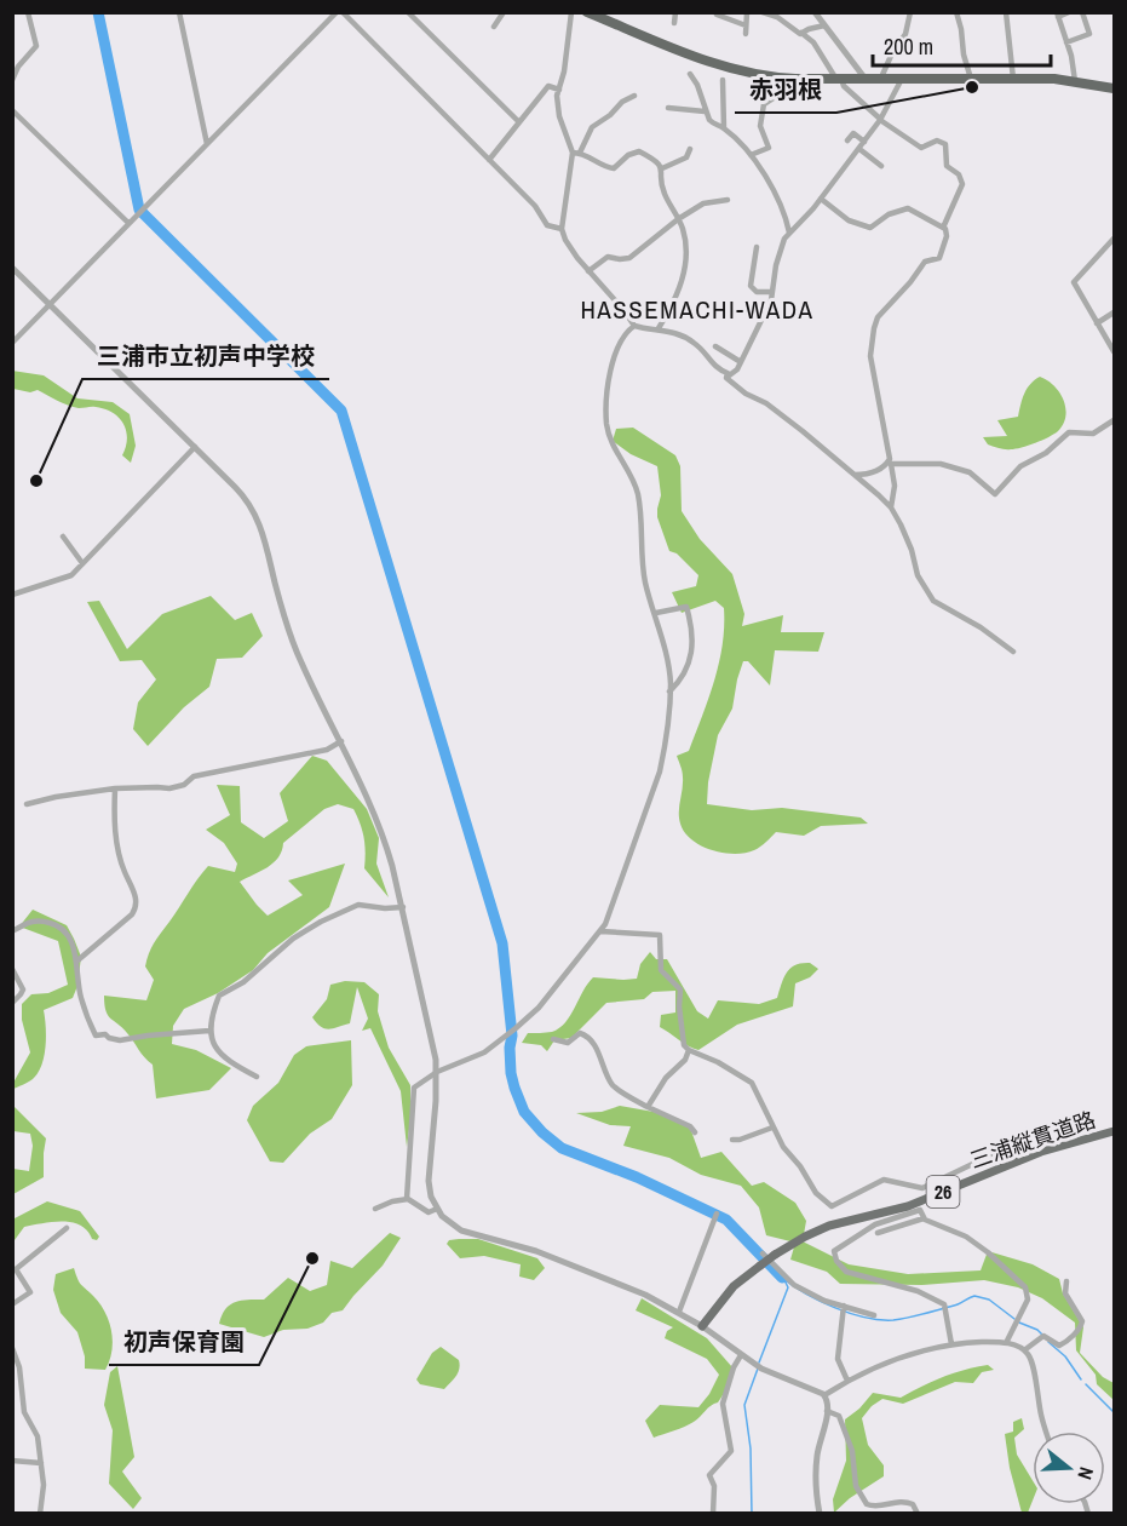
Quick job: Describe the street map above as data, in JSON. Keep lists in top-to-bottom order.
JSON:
{
  "streets": {
    "main road": ["三浦縦貫道路", "26"]
  },
  "districts": ["HASSEMACHI-WADA"],
  "places": ["赤羽根", "三浦市立初声中学校", "初声保育園"],
  "scale_bar": "200 m",
  "north": "right"
}
